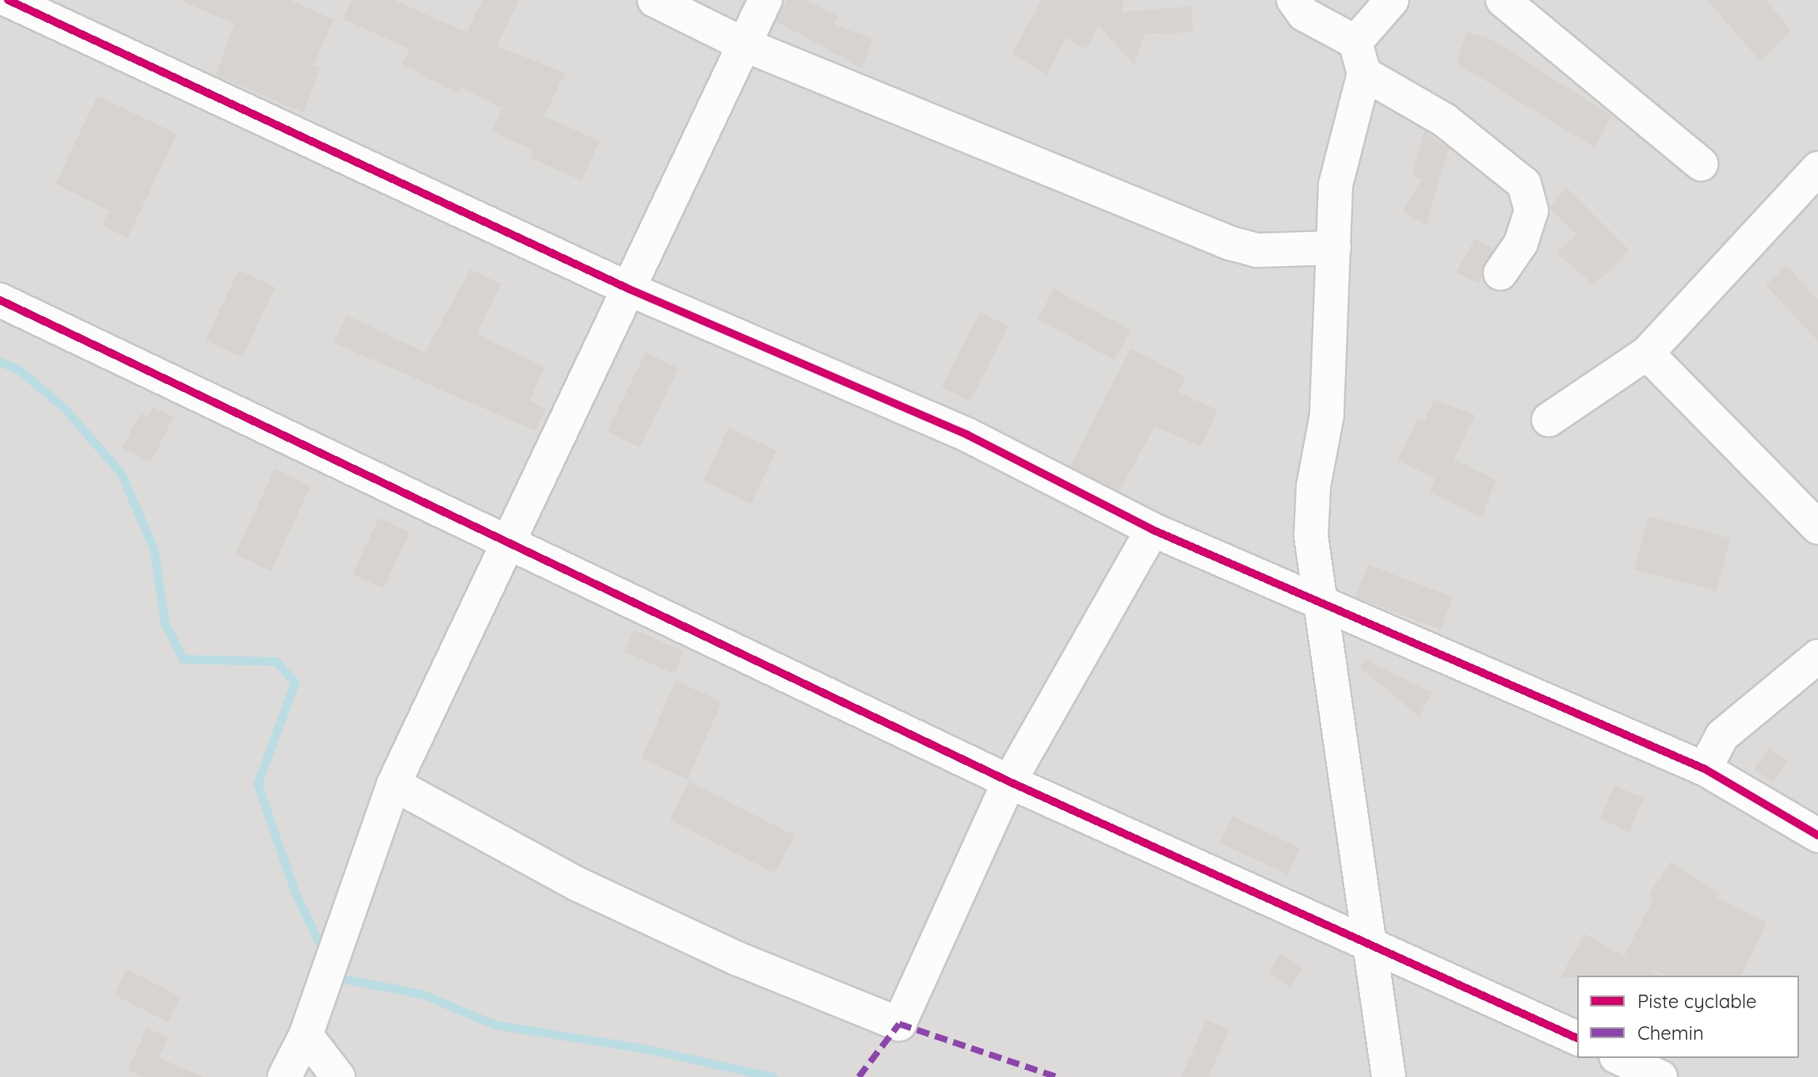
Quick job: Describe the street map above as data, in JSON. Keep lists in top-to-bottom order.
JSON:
{
  "legend": ["Piste cyclable", "Chemin"]
}
